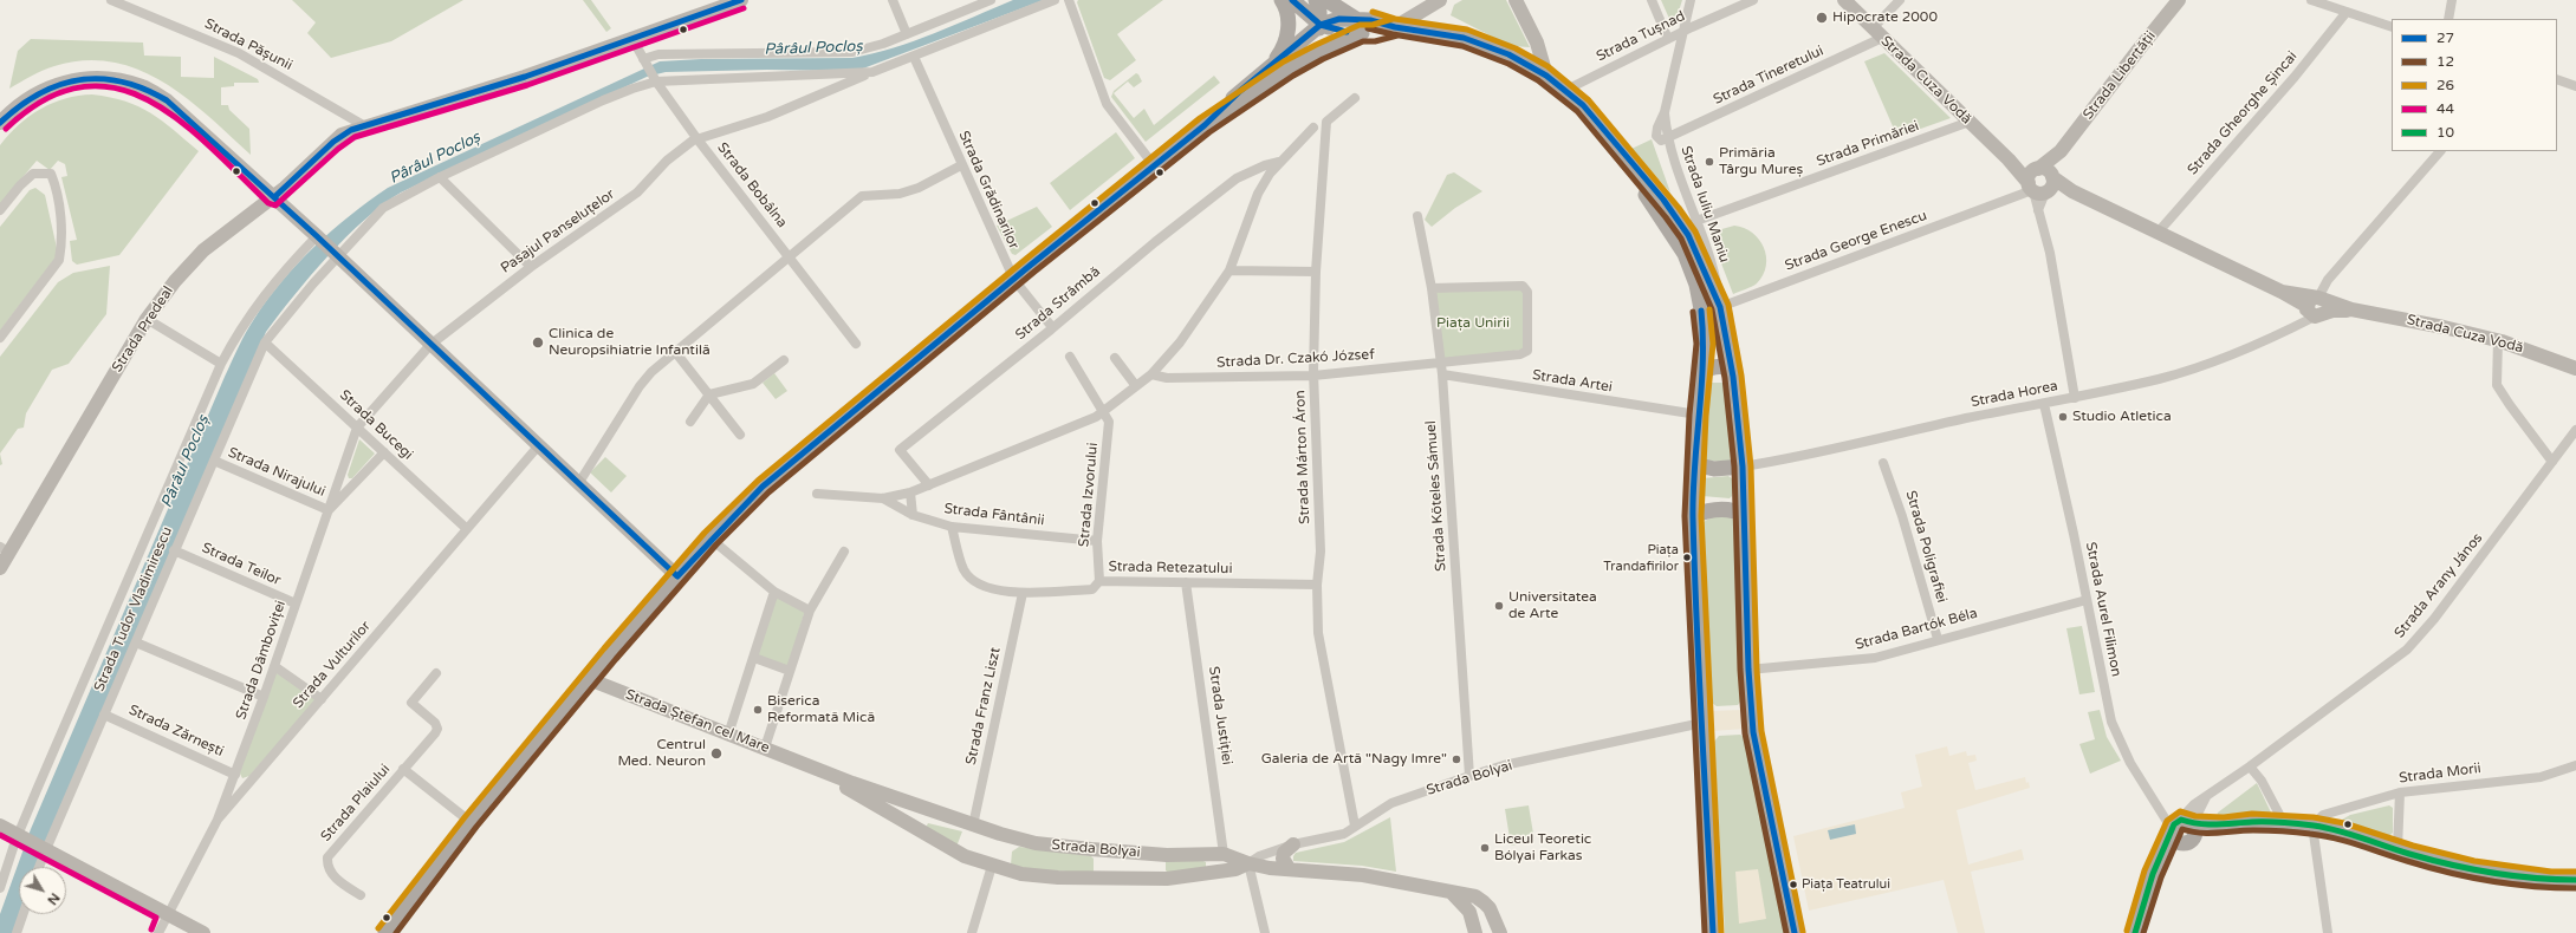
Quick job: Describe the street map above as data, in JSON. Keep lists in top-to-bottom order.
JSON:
{
  "streets": {
    "street": [
      "Strada Tușnad",
      "Strada Pășunii",
      "Strada Tineretului",
      "Strada Libertății",
      "Strada Cuza Vodă",
      "Strada Gheorghe Șincai",
      "Strada Primăriei",
      "Strada Bobâlna",
      "Strada Grădinarilor",
      "Strada Iuliu Maniu",
      "Pasajul Panseluțelor",
      "Strada George Enescu",
      "Strada Strâmbă",
      "Strada Predeal",
      "Strada Dr. Czakó József",
      "Strada Artei",
      "Strada Horea",
      "Strada Bucegi",
      "Strada Márton Áron",
      "Strada Nirajului",
      "Strada Izvorului",
      "Strada Köteles Sámuel",
      "Strada Fântânii",
      "Strada Poligrafiei",
      "Strada Teilor",
      "Strada Retezatului",
      "Strada Arany János",
      "Strada Tudor Vladimirescu",
      "Strada Aurel Filimon",
      "Strada Bartók Béla",
      "Strada Dâmboviței",
      "Strada Vulturilor",
      "Strada Franz Liszt",
      "Strada Justiției",
      "Strada Ștefan cel Mare",
      "Strada Zărnești",
      "Strada Morii",
      "Strada Bolyai",
      "Strada Plaiului"
    ]
  },
  "crossings": [
    ["Strada Tușnad", "Strada Iuliu Maniu"],
    ["Strada Pășunii", "Strada Predeal"],
    ["Strada Tineretului", "Strada Cuza Vodă"],
    ["Strada Tineretului", "Strada Iuliu Maniu"],
    ["Strada Libertății", "Strada Cuza Vodă"],
    ["Strada Libertății", "Strada George Enescu"],
    ["Strada Cuza Vodă", "Strada Gheorghe Șincai"],
    ["Strada Cuza Vodă", "Strada Primăriei"],
    ["Strada Cuza Vodă", "Strada George Enescu"],
    ["Strada Cuza Vodă", "Strada Horea"],
    ["Strada Primăriei", "Strada Iuliu Maniu"],
    ["Strada Bobâlna", "Pasajul Panseluțelor"],
    ["Strada Bobâlna", "Strada Predeal"],
    ["Strada Bobâlna", "Strada Tudor Vladimirescu"],
    ["Strada Grădinarilor", "Strada Strâmbă"],
    ["Strada Grădinarilor", "Strada Tudor Vladimirescu"],
    ["Strada Iuliu Maniu", "Strada George Enescu"],
    ["Pasajul Panseluțelor", "Strada Tudor Vladimirescu"],
    ["Pasajul Panseluțelor", "Strada Dâmboviței"],
    ["Strada Strâmbă", "Strada Dr. Czakó József"],
    ["Strada Strâmbă", "Strada Izvorului"],
    ["Strada Strâmbă", "Strada Fântânii"],
    ["Strada Dr. Czakó József", "Strada Márton Áron"],
    ["Strada Dr. Czakó József", "Strada Köteles Sámuel"],
    ["Strada Artei", "Strada Köteles Sámuel"],
    ["Strada Horea", "Strada Aurel Filimon"],
    ["Strada Bucegi", "Strada Tudor Vladimirescu"],
    ["Strada Bucegi", "Strada Dâmboviței"],
    ["Strada Bucegi", "Strada Vulturilor"],
    ["Strada Márton Áron", "Strada Retezatului"],
    ["Strada Márton Áron", "Strada Bolyai"],
    ["Strada Nirajului", "Strada Tudor Vladimirescu"],
    ["Strada Nirajului", "Strada Dâmboviței"],
    ["Strada Izvorului", "Strada Fântânii"],
    ["Strada Izvorului", "Strada Retezatului"],
    ["Strada Köteles Sámuel", "Strada Bolyai"],
    ["Strada Fântânii", "Strada Retezatului"],
    ["Strada Poligrafiei", "Strada Bartók Béla"],
    ["Strada Teilor", "Strada Tudor Vladimirescu"],
    ["Strada Teilor", "Strada Dâmboviței"],
    ["Strada Retezatului", "Strada Franz Liszt"],
    ["Strada Retezatului", "Strada Justiției"],
    ["Strada Arany János", "Strada Aurel Filimon"],
    ["Strada Tudor Vladimirescu", "Strada Zărnești"],
    ["Strada Aurel Filimon", "Strada Bartók Béla"],
    ["Strada Dâmboviței", "Strada Vulturilor"],
    ["Strada Dâmboviței", "Strada Zărnești"],
    ["Strada Franz Liszt", "Strada Ștefan cel Mare"],
    ["Strada Franz Liszt", "Strada Bolyai"],
    ["Strada Justiției", "Strada Bolyai"],
    ["Strada Ștefan cel Mare", "Strada Bolyai"]
  ],
  "water": ["Pârâul Pocloș"],
  "parks": ["Piața Unirii"],
  "places": [
    "Hipocrate 2000",
    "Primăria Târgu Mureș",
    "Clinica de Neuropsihiatrie Infantilă",
    "Studio Atletica",
    "Piața Trandafirilor",
    "Universitatea de Arte",
    "Biserica Reformată Mică",
    "Centrul Med. Neuron",
    "Galeria de Artă \"Nagy Imre\"",
    "Liceul Teoretic Bólyai Farkas",
    "Piața Teatrului"
  ],
  "lines": [
    "transit line 27",
    "transit line 44",
    "transit line 26",
    "transit line 12",
    "transit line 10"
  ],
  "legend": [
    "27",
    "12",
    "26",
    "44",
    "10"
  ],
  "north": "bottom right"
}
